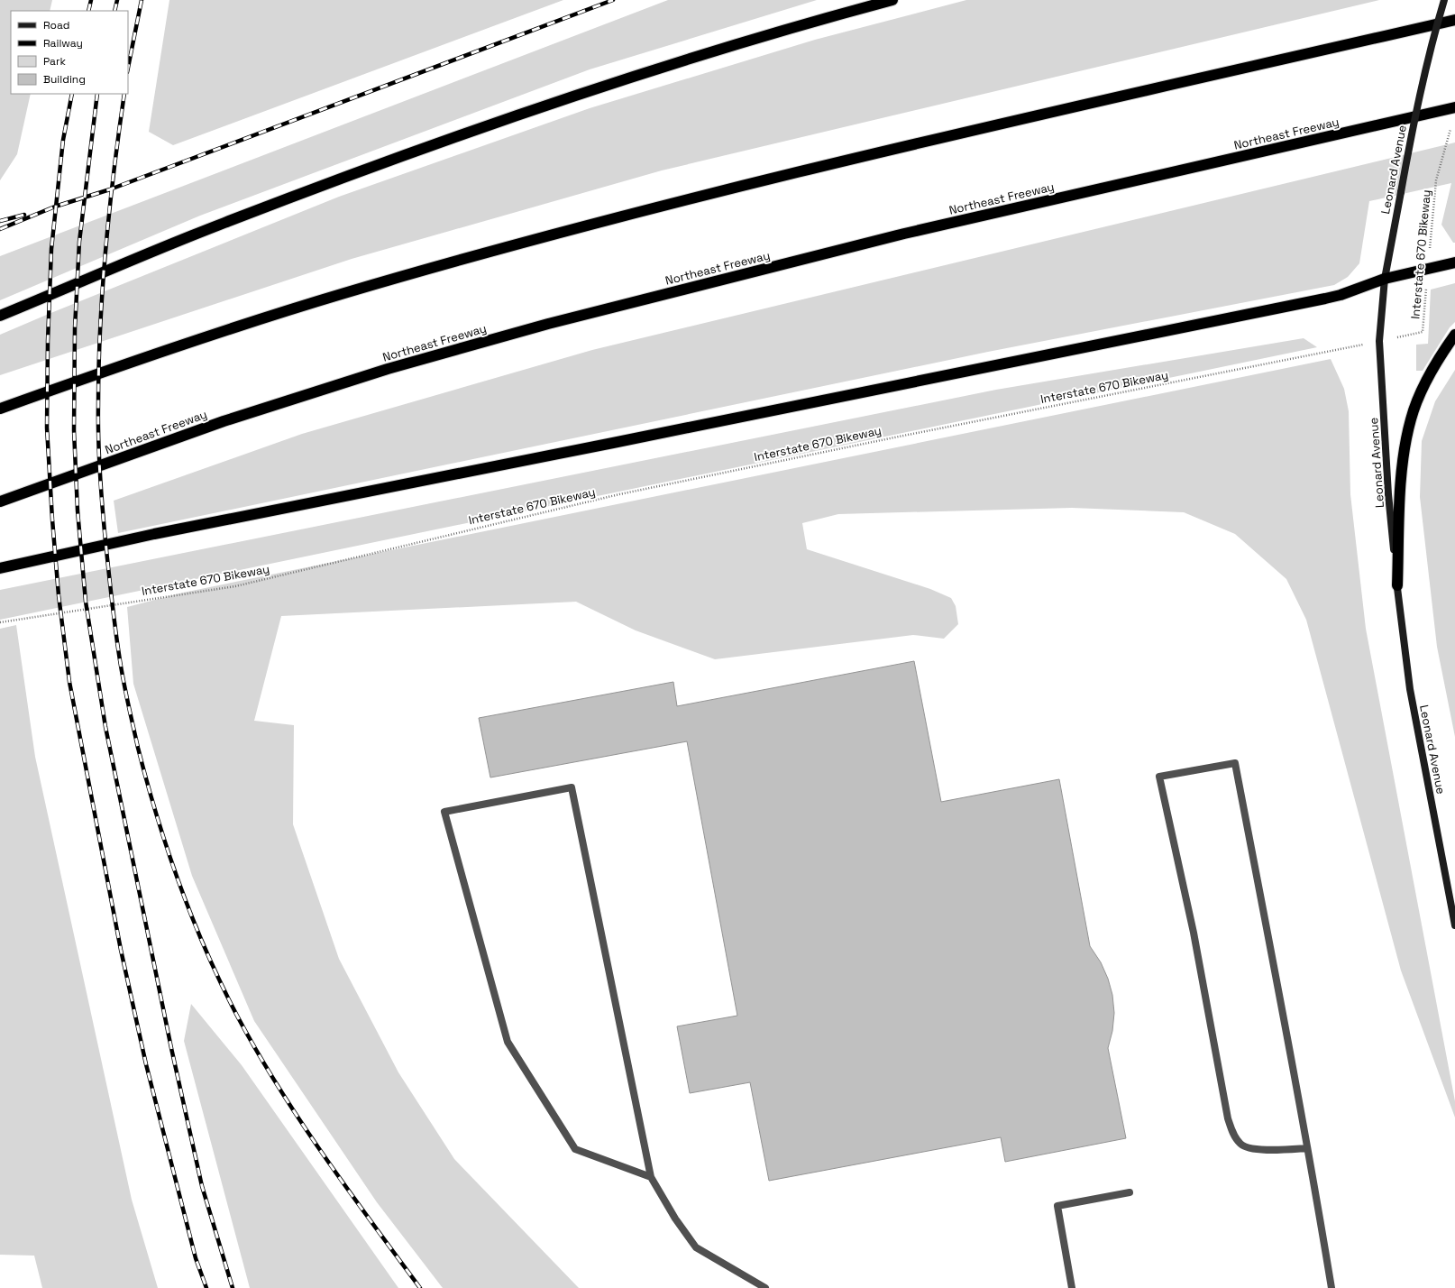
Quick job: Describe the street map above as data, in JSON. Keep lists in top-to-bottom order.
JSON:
{
  "streets": {
    "highway": ["Northeast Freeway"],
    "main road": ["Leonard Avenue"],
    "path": ["Interstate 670 Bikeway"]
  },
  "crossings": [
    ["Leonard Avenue", "Interstate 670 Bikeway"]
  ],
  "legend": [
    "Road",
    "Railway",
    "Park",
    "Building"
  ]
}
